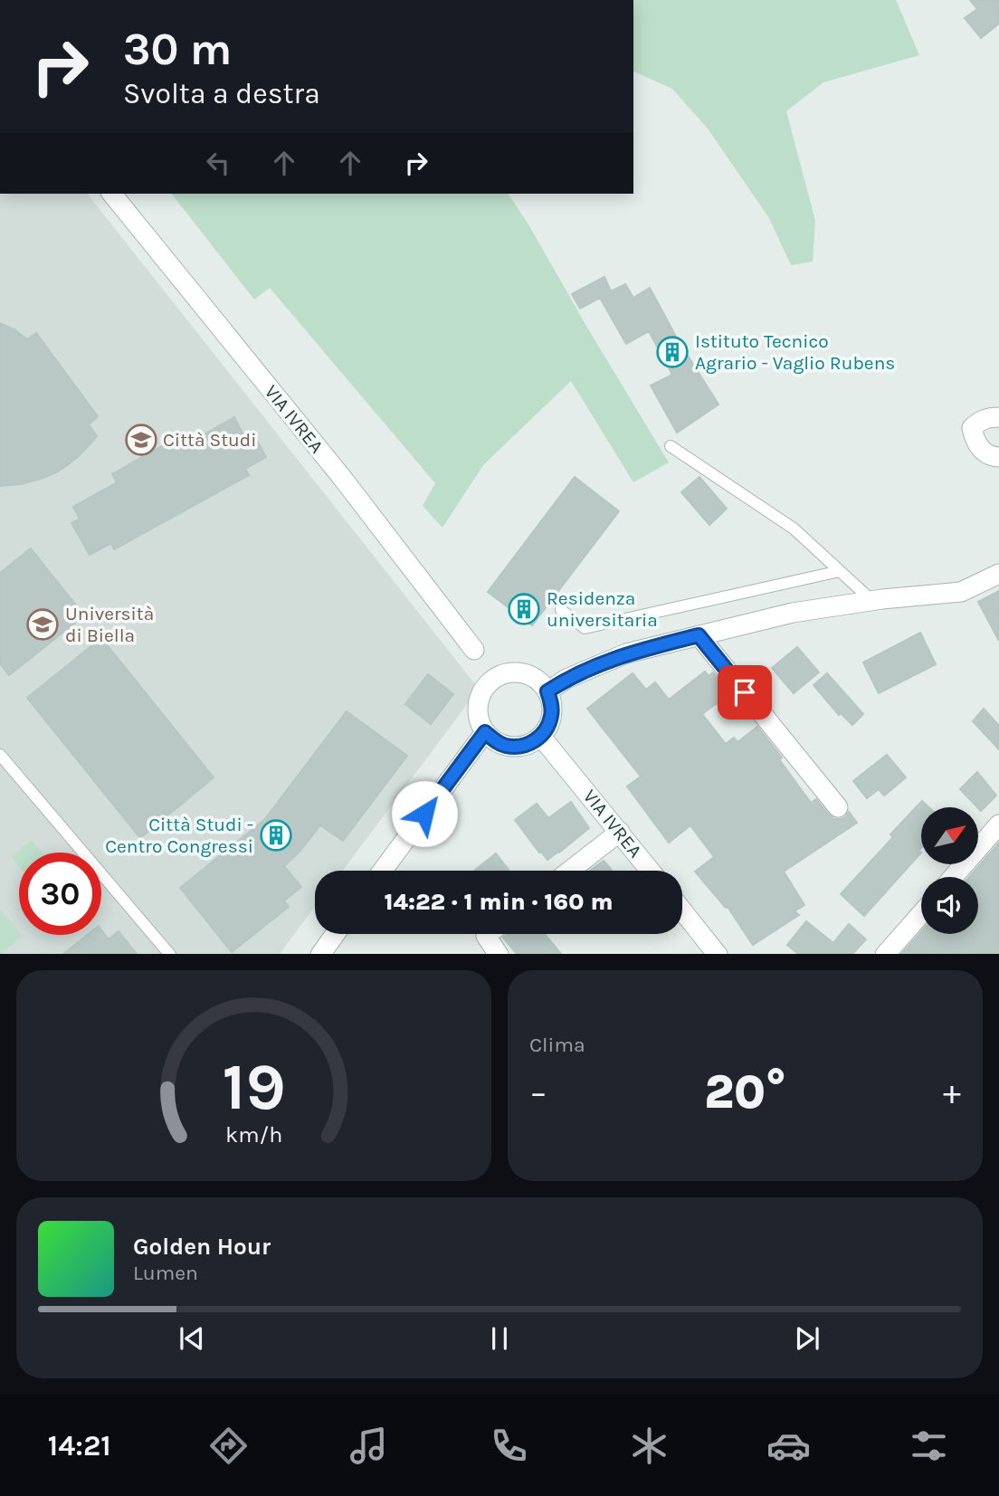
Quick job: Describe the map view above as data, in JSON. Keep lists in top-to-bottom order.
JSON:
{
  "streets": {
    "street": ["VIA IVREA"]
  },
  "places": {
    "building": ["Istituto Tecnico Agrario - Vaglio Rubens", "Residenza universitaria", "Città Studi - Centro Congressi"],
    "school or university": ["Città Studi", "Università di Biella"]
  },
  "north": "top right",
  "page": {
    "turn": ["30 m", "Svolta a destra"],
    "limit": "30",
    "trip": "14:22 · 1 min · 160 m",
    "tile": "Clima",
    "heat": ["−", "20°", "+"],
    "song": ["Golden Hour", "Lumen"],
    "tabs": "14:21",
    "gauge": ["19", "km/h"]
  }
}
